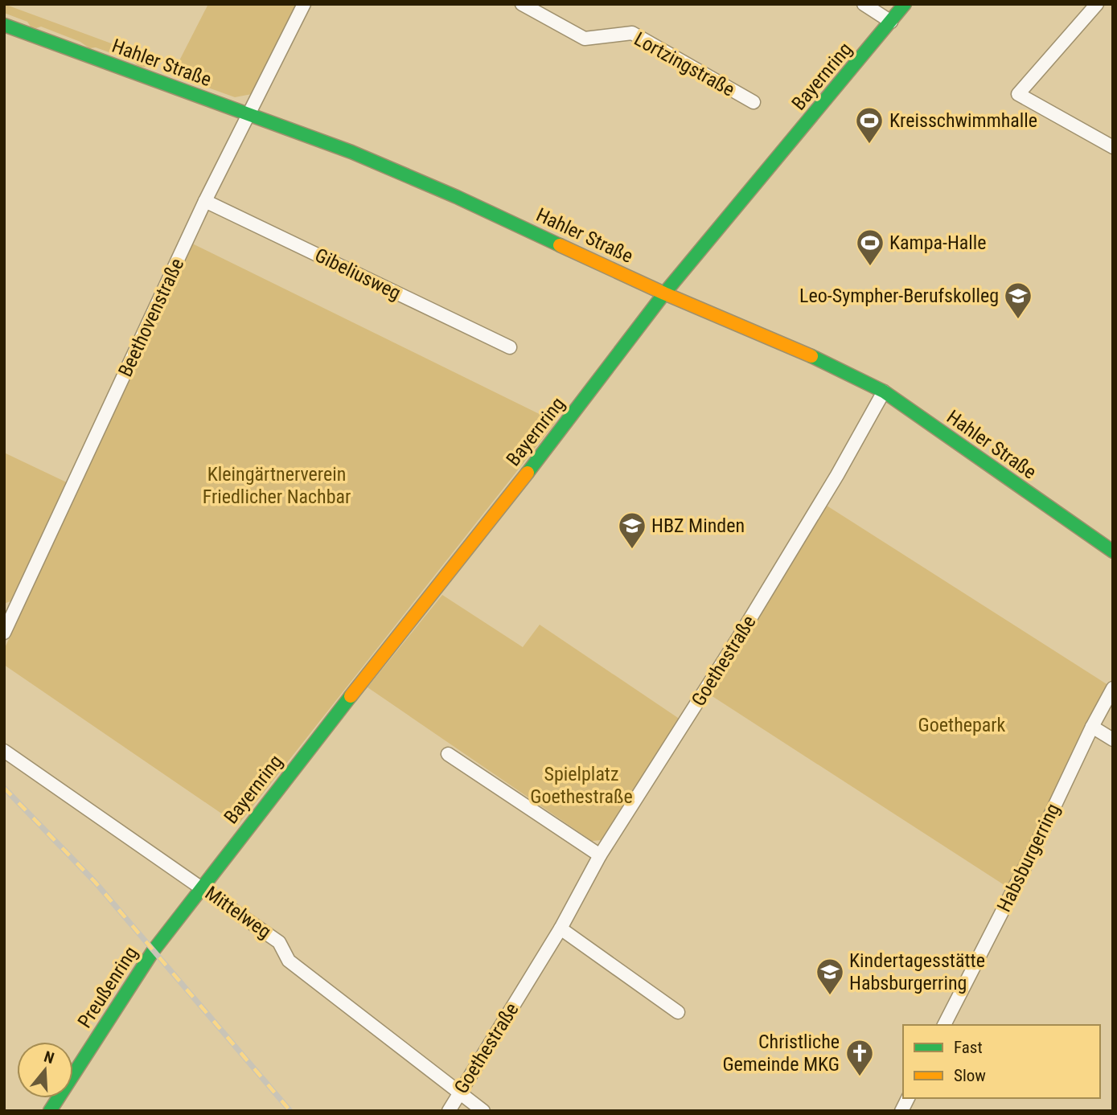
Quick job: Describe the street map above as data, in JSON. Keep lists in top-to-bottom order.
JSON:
{
  "streets": {
    "street": [
      "Hahler Straße",
      "Lortzingstraße",
      "Bayernring",
      "Gibeliusweg",
      "Beethovenstraße",
      "Goethestraße",
      "Habsburgerring",
      "Mittelweg",
      "Preußenring"
    ]
  },
  "crossings": [
    ["Hahler Straße", "Bayernring"],
    ["Hahler Straße", "Beethovenstraße"],
    ["Hahler Straße", "Goethestraße"],
    ["Bayernring", "Mittelweg"],
    ["Bayernring", "Preußenring"],
    ["Gibeliusweg", "Beethovenstraße"],
    ["Goethestraße", "Mittelweg"],
    ["Mittelweg", "Preußenring"]
  ],
  "parks": ["Kleingärtnerverein Friedlicher Nachbar", "Goethepark", "Spielplatz Goethestraße"],
  "places": {
    "sports": ["Kreisschwimmhalle", "Kampa-Halle"],
    "school or university": ["Leo-Sympher-Berufskolleg", "HBZ Minden", "Kindertagesstätte Habsburgerring"],
    "church": ["Christliche Gemeinde MKG"]
  },
  "legend": ["Fast", "Slow"],
  "north": "top"
}
